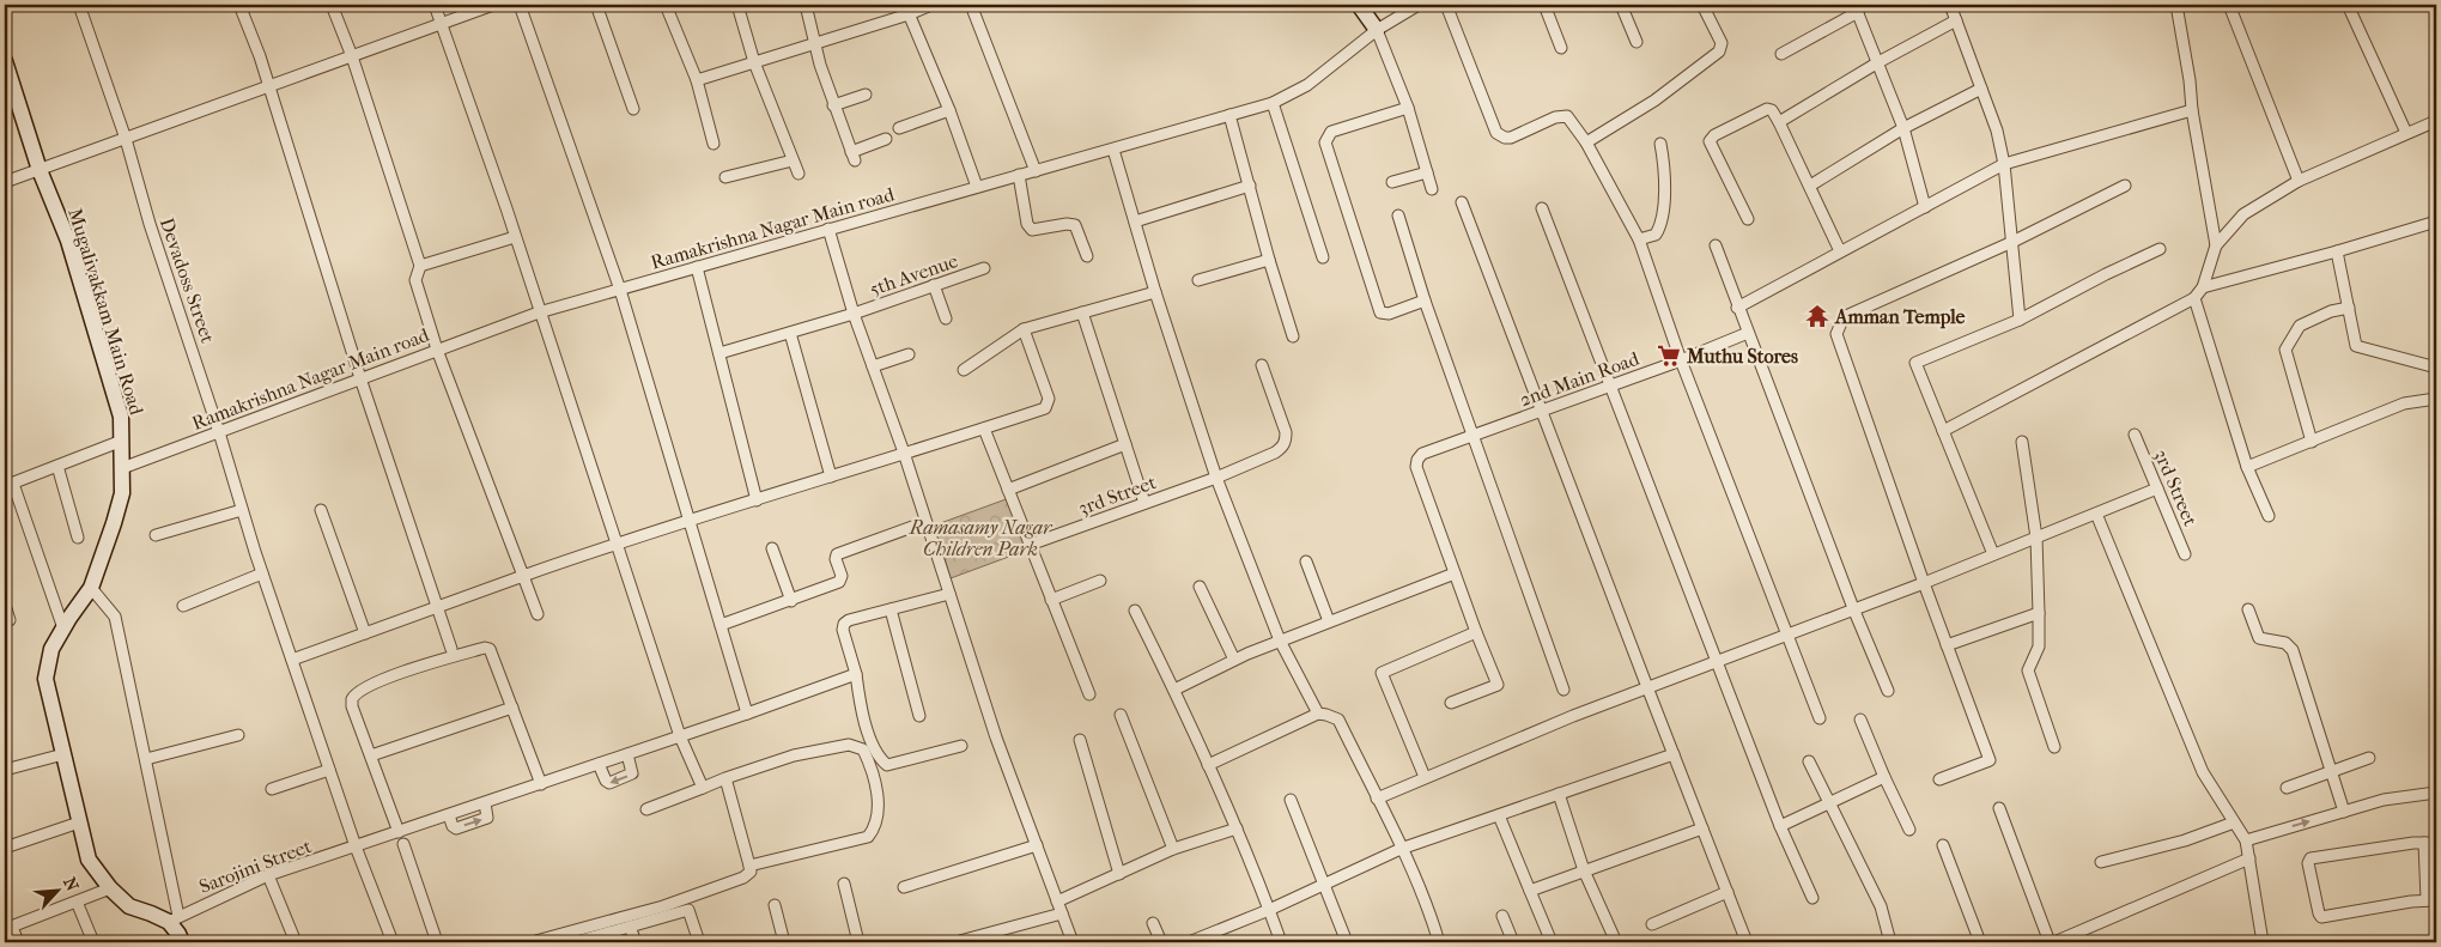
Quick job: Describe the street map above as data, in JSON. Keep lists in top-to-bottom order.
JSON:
{
  "streets": {
    "street": [
      "Ramakrishna Nagar Main road",
      "5th Avenue",
      "Devadoss Street",
      "Mugalivakkam Main Road",
      "2nd Main Road",
      "3rd Street",
      "Sarojini Street"
    ]
  },
  "crossings": [
    ["Ramakrishna Nagar Main road", "Devadoss Street"],
    ["Ramakrishna Nagar Main road", "Mugalivakkam Main Road"],
    ["Devadoss Street", "Sarojini Street"],
    ["Mugalivakkam Main Road", "Sarojini Street"]
  ],
  "parks": ["Ramasamy Nagar Children Park"],
  "places": {
    "temple": ["Amman Temple"],
    "supermarket": ["Muthu Stores"]
  },
  "north": "top right"
}
